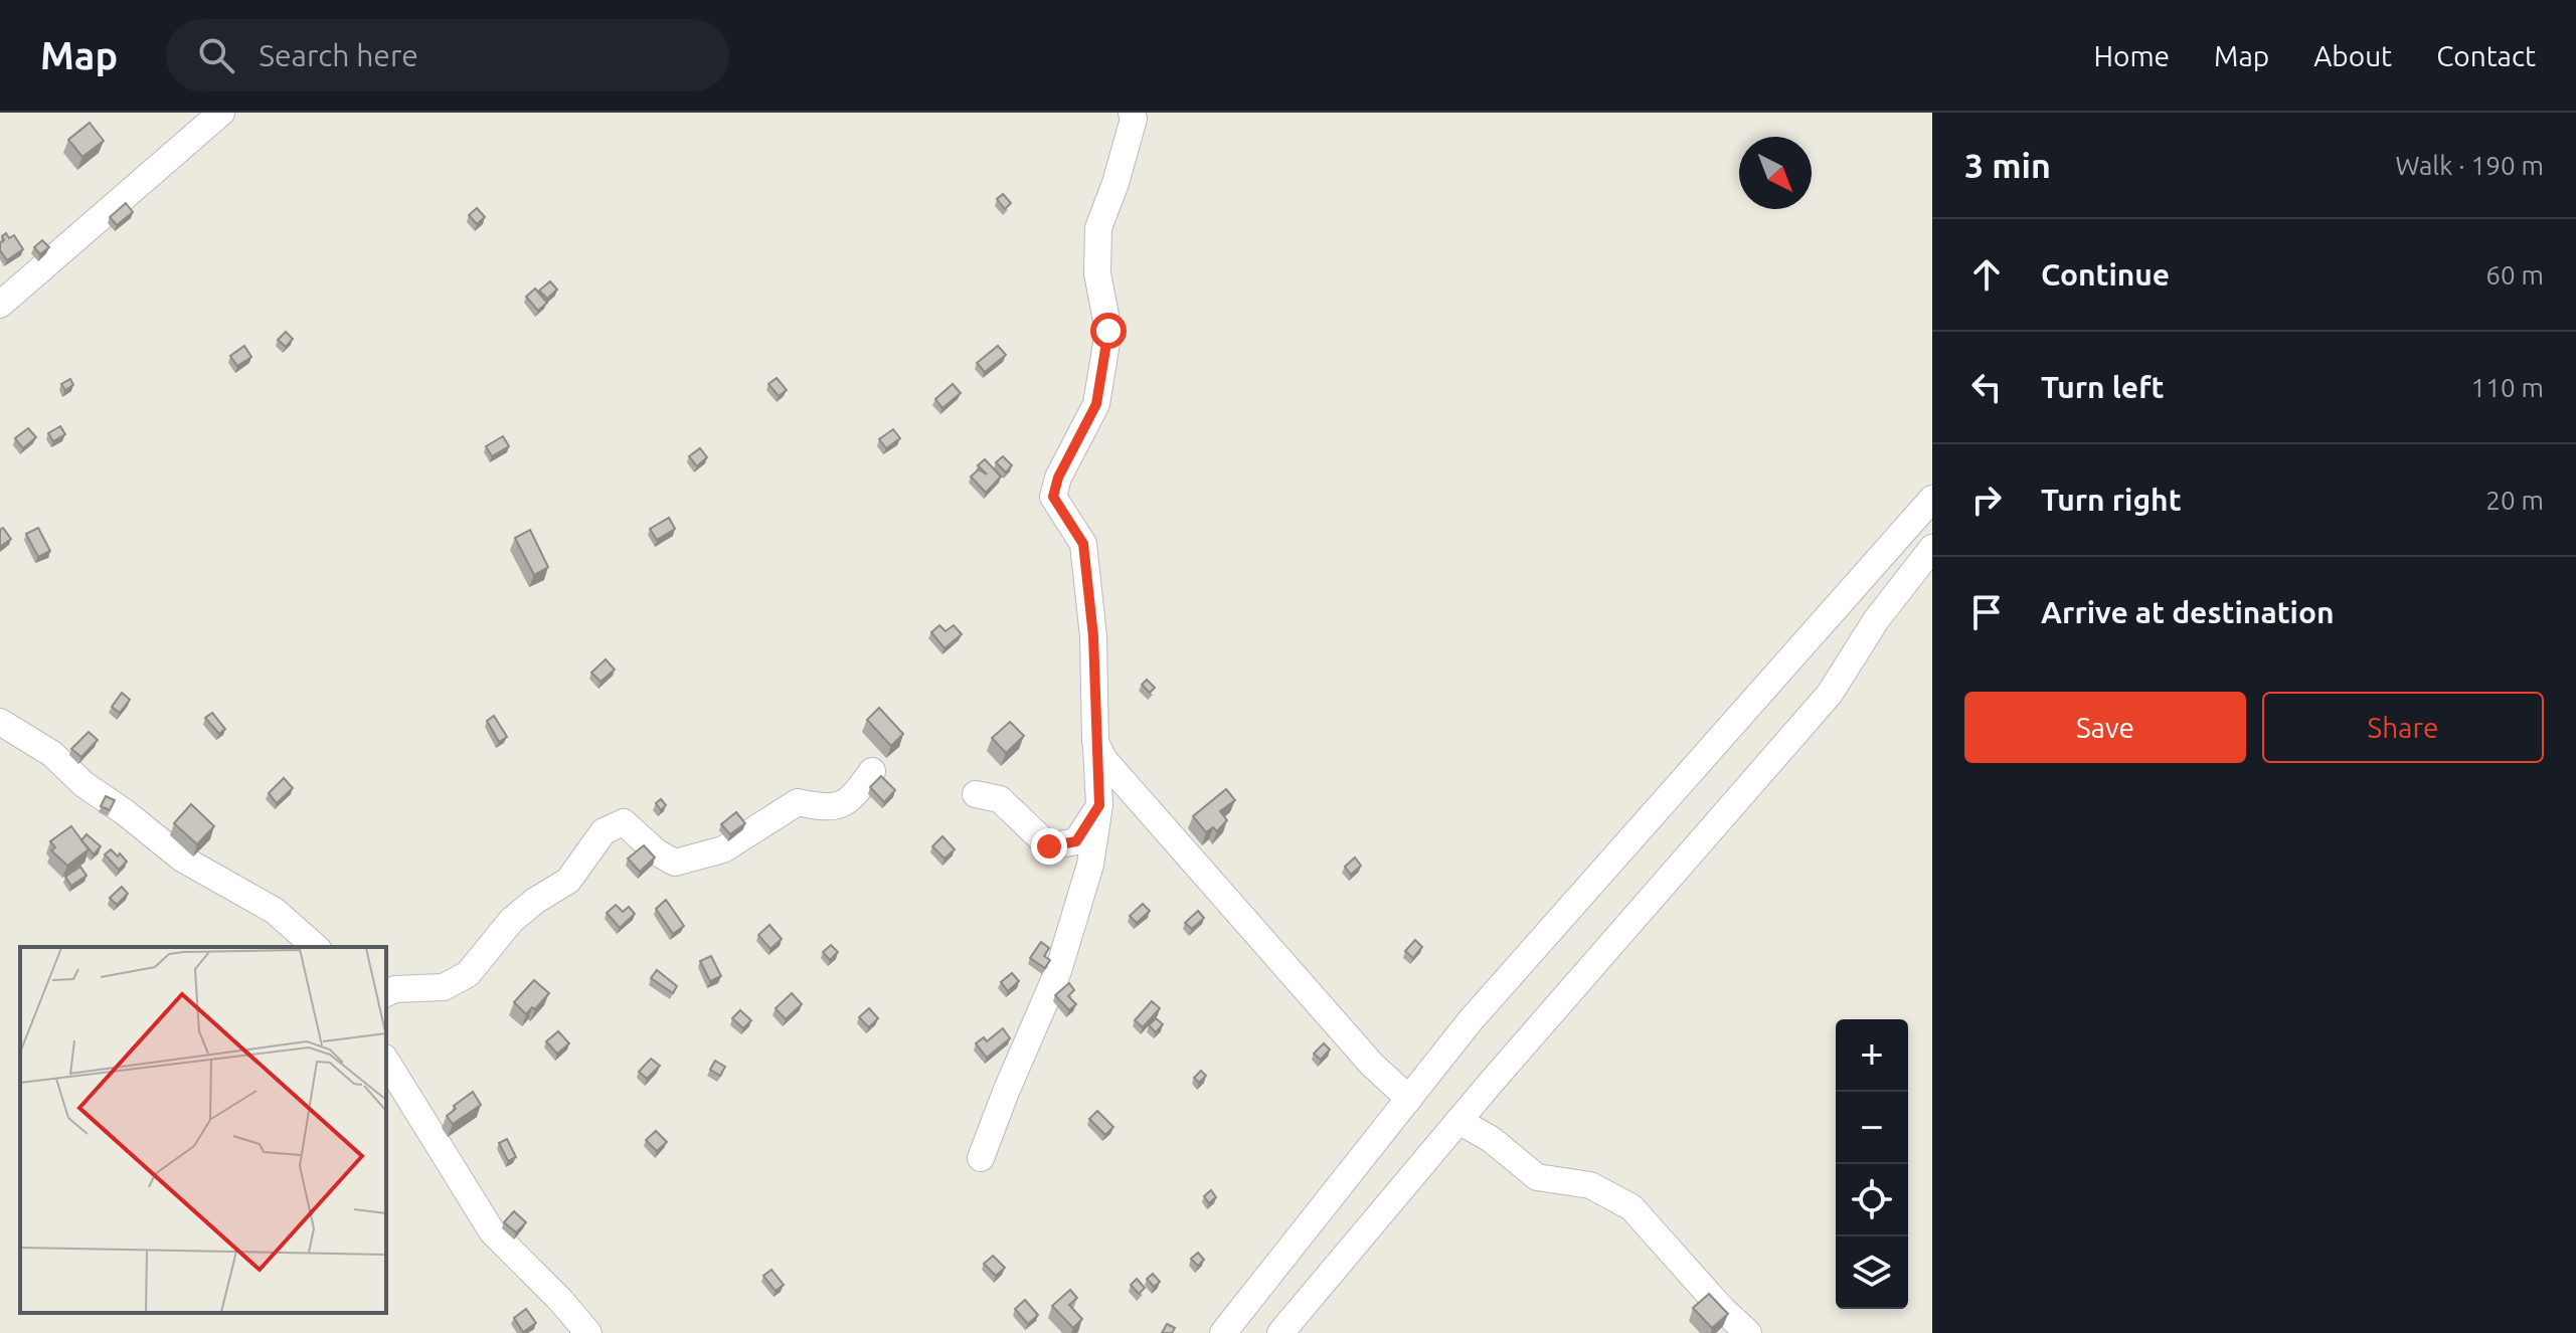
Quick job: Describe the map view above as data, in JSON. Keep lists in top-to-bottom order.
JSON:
{
  "north": "bottom right",
  "page": {
    "header": "Map",
    "search": "Search here",
    "nav": [
      "Home",
      "Map",
      "About",
      "Contact"
    ],
    "heading": ["3 min", "Walk · 190 m"],
    "list": [
      ["Continue", "60 m"],
      ["Turn left", "110 m"],
      ["Turn right", "20 m"],
      "Arrive at destination"
    ],
    "buttons": ["Save", "Share"],
    "map_buttons": ["+", "−"]
  }
}
